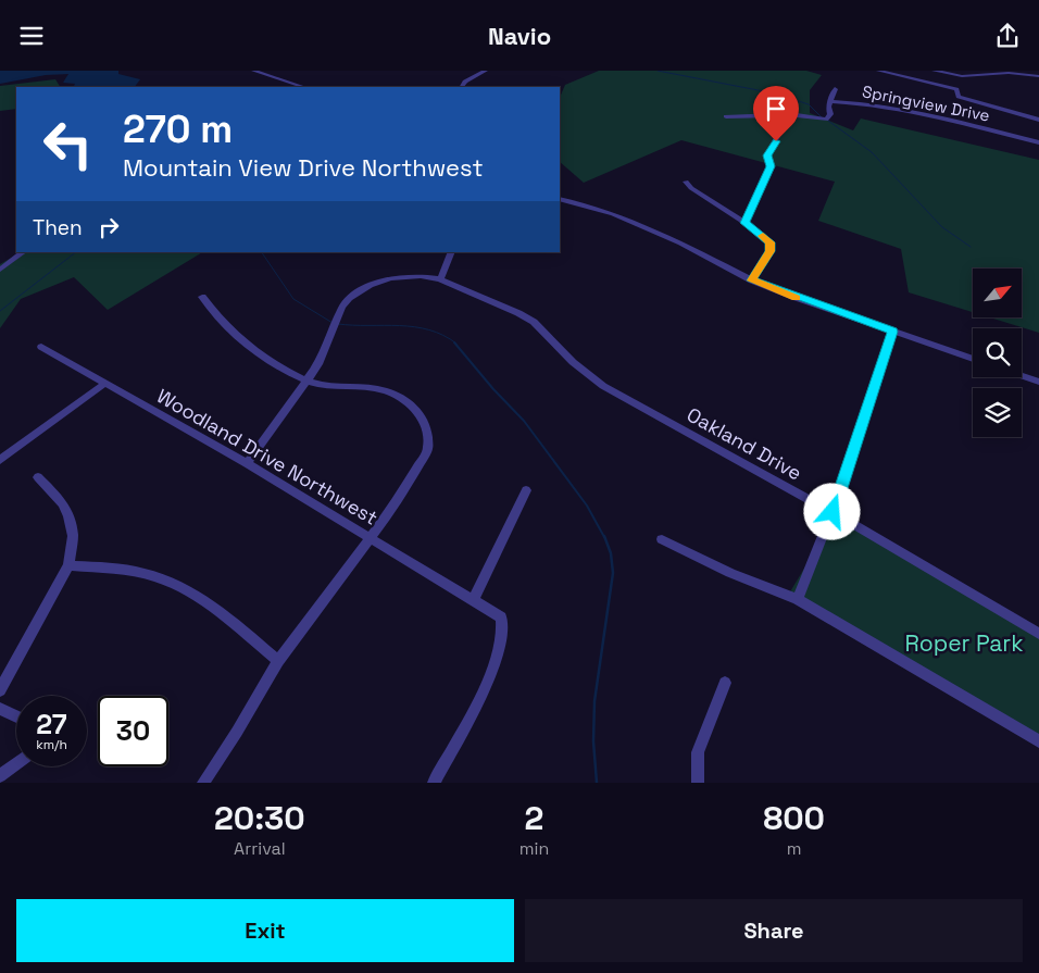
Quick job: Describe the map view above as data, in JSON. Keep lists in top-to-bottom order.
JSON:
{
  "streets": {
    "street": ["Springview Drive", "Oakland Drive", "Woodland Drive Northwest"]
  },
  "crossings": [
    ["Oakland Drive", "Woodland Drive Northwest"]
  ],
  "parks": ["Roper Park"],
  "north": "top right",
  "page": {
    "header": "Navio",
    "turn": ["270 m", "Mountain View Drive Northwest"],
    "then": "Then",
    "speed": "27 km/h",
    "limit": "30",
    "eta": [
      "20:30",
      "Arrival",
      "2",
      "min",
      "800",
      "m"
    ],
    "buttons": ["Exit", "Share"]
  }
}
